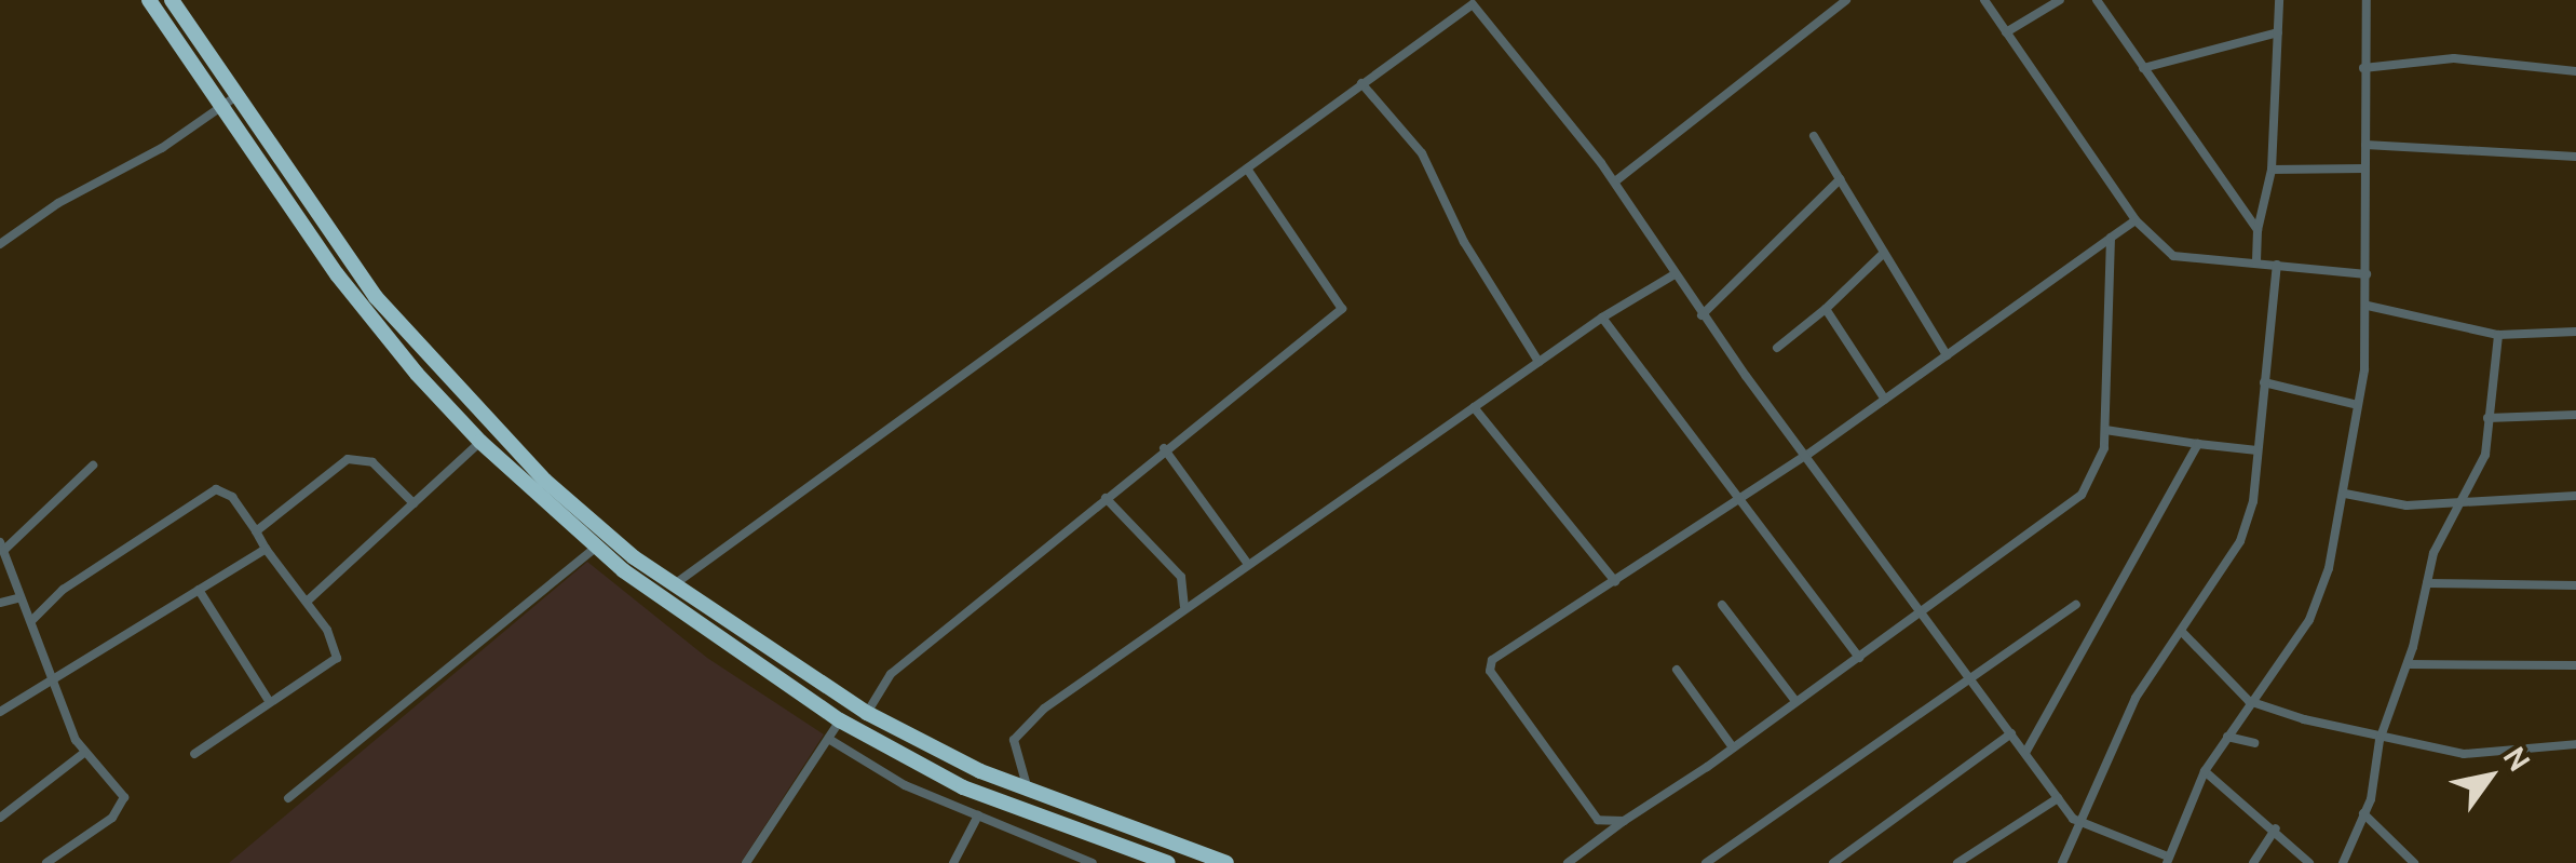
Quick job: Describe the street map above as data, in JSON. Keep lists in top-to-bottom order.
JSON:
{
  "north": "top right"
}
